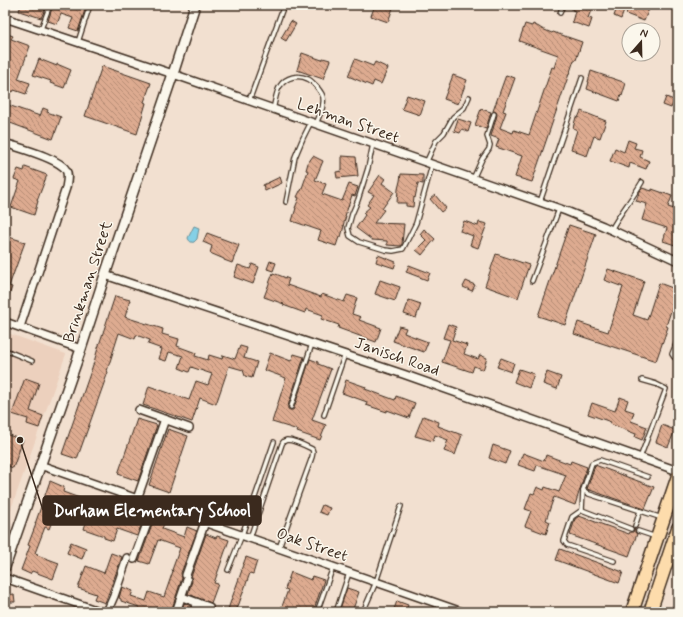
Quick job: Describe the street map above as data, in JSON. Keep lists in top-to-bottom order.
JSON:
{
  "streets": {
    "street": [
      "Lehman Street",
      "Brinkman Street",
      "Janisch Road",
      "Oak Street"
    ]
  },
  "crossings": [
    ["Lehman Street", "Brinkman Street"],
    ["Brinkman Street", "Janisch Road"],
    ["Brinkman Street", "Oak Street"]
  ],
  "places": ["Durham Elementary School"],
  "north": "top"
}
